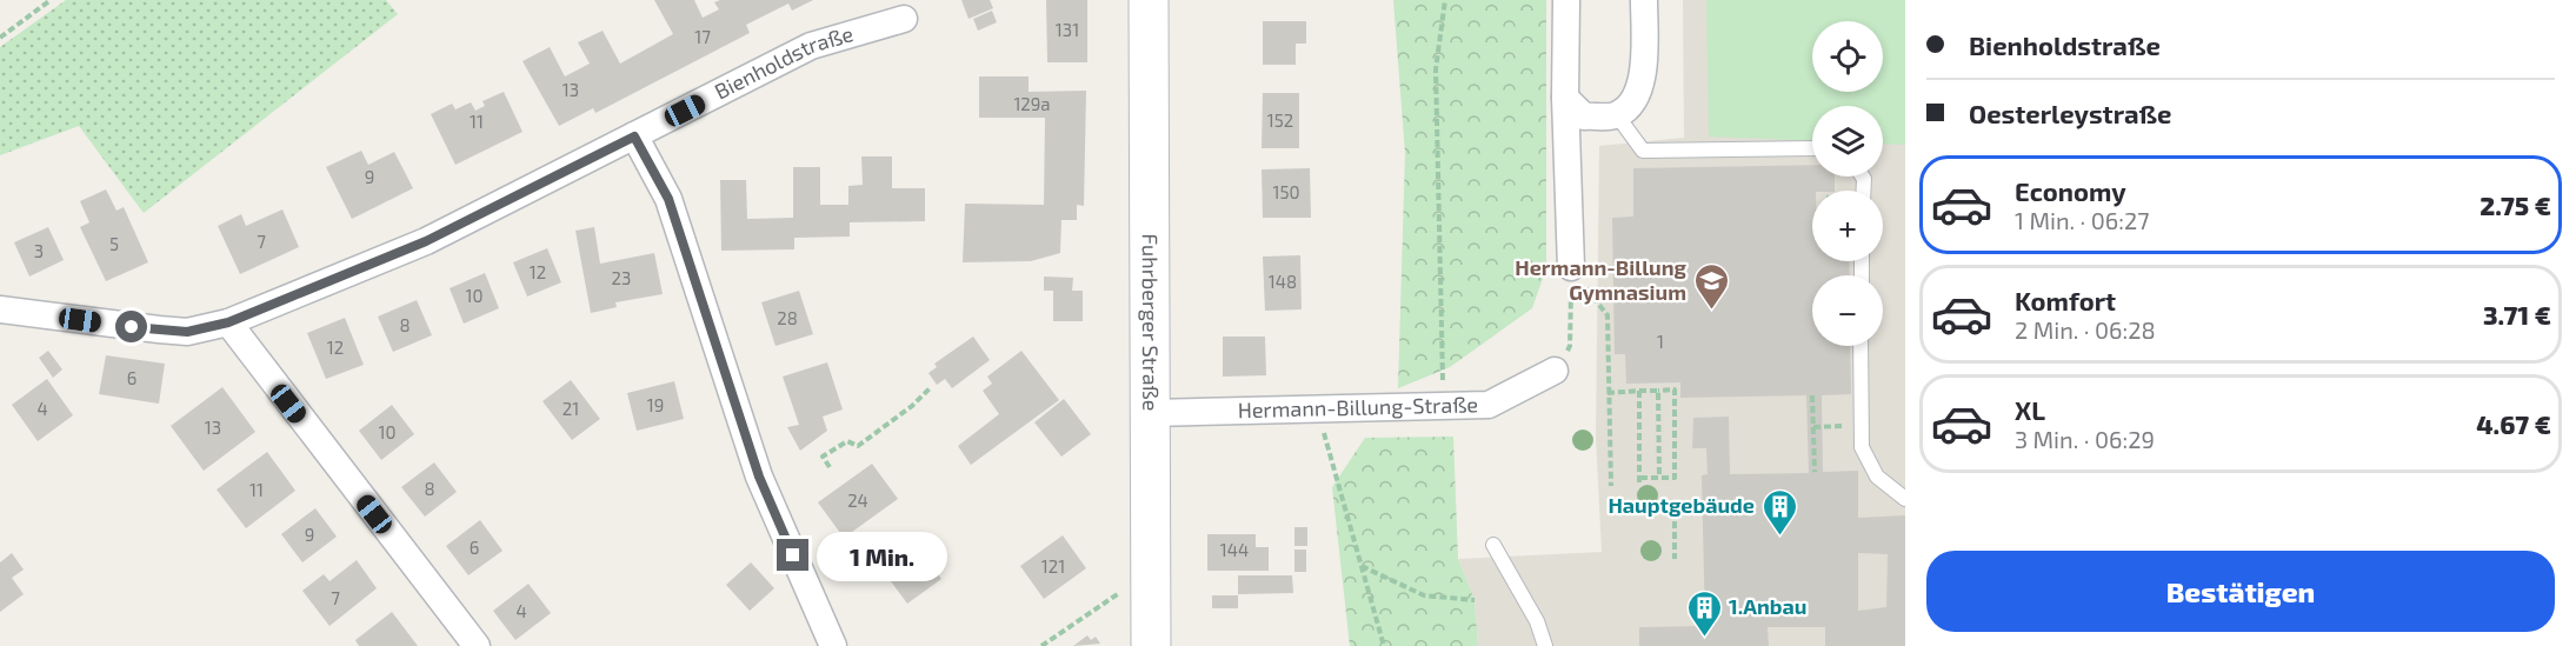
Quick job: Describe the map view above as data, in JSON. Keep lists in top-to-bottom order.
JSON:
{
  "streets": {
    "main road": ["Fuhrberger Straße"],
    "street": ["Bienholdstraße", "Hermann-Billung-Straße"]
  },
  "crossings": [
    ["Fuhrberger Straße", "Hermann-Billung-Straße"]
  ],
  "places": {
    "school or university": ["Hermann-Billung Gymnasium"],
    "building": ["Hauptgebäude", "1.Anbau"]
  },
  "house_numbers": [
    "131",
    "17",
    "13",
    "129a",
    "152",
    "11",
    "9",
    "150",
    "7",
    "5",
    "3",
    "12",
    "23",
    "148",
    "10",
    "28",
    "8",
    "1",
    "12",
    "6",
    "19",
    "4",
    "21",
    "13",
    "10",
    "8",
    "11",
    "24",
    "9",
    "6",
    "144",
    "121",
    "7",
    "4"
  ],
  "page": {
    "banner": ["Bienholdstraße", "Oesterleystraße"],
    "map_buttons": ["+", "−"],
    "list": [
      {
        "name": "Economy",
        "note": "1 Min. · 06:27",
        "value": "2.75 €"
      },
      {
        "name": "Komfort",
        "note": "2 Min. · 06:28",
        "value": "3.71 €"
      },
      {
        "name": "XL",
        "note": "3 Min. · 06:29",
        "value": "4.67 €"
      }
    ],
    "bubble": "1 Min.",
    "buttons": "Bestätigen"
  }
}
